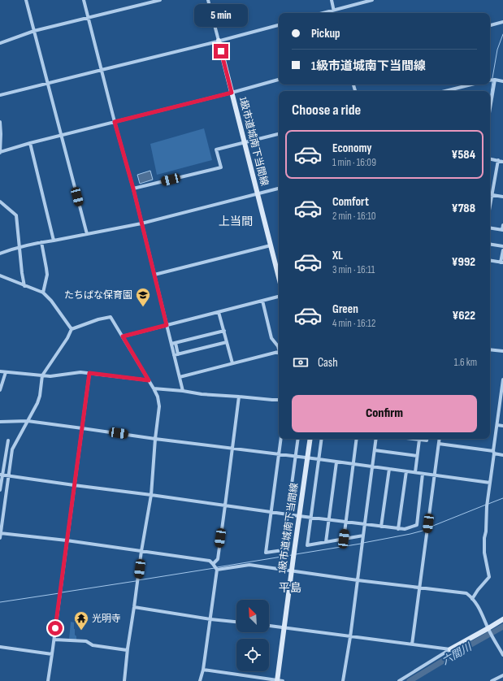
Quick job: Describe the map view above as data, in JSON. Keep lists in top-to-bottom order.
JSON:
{
  "streets": {
    "street": ["1級市道城南下当間線"]
  },
  "districts": ["上当間", "平島"],
  "water": ["六間川"],
  "places": {
    "school or university": ["たちばな保育園"],
    "temple": ["光明寺"]
  },
  "north": "top left",
  "page": {
    "bubble": "5 min",
    "banner": ["Pickup", "1級市道城南下当間線"],
    "heading": "Choose a ride",
    "list": [
      {
        "name": "Economy",
        "note": "1 min · 16:09",
        "value": "¥584"
      },
      {
        "name": "Comfort",
        "note": "2 min · 16:10",
        "value": "¥788"
      },
      {
        "name": "XL",
        "note": "3 min · 16:11",
        "value": "¥992"
      },
      {
        "name": "Green",
        "note": "4 min · 16:12",
        "value": "¥622"
      }
    ],
    "pay": ["Cash", "1.6 km"],
    "buttons": "Confirm"
  }
}
